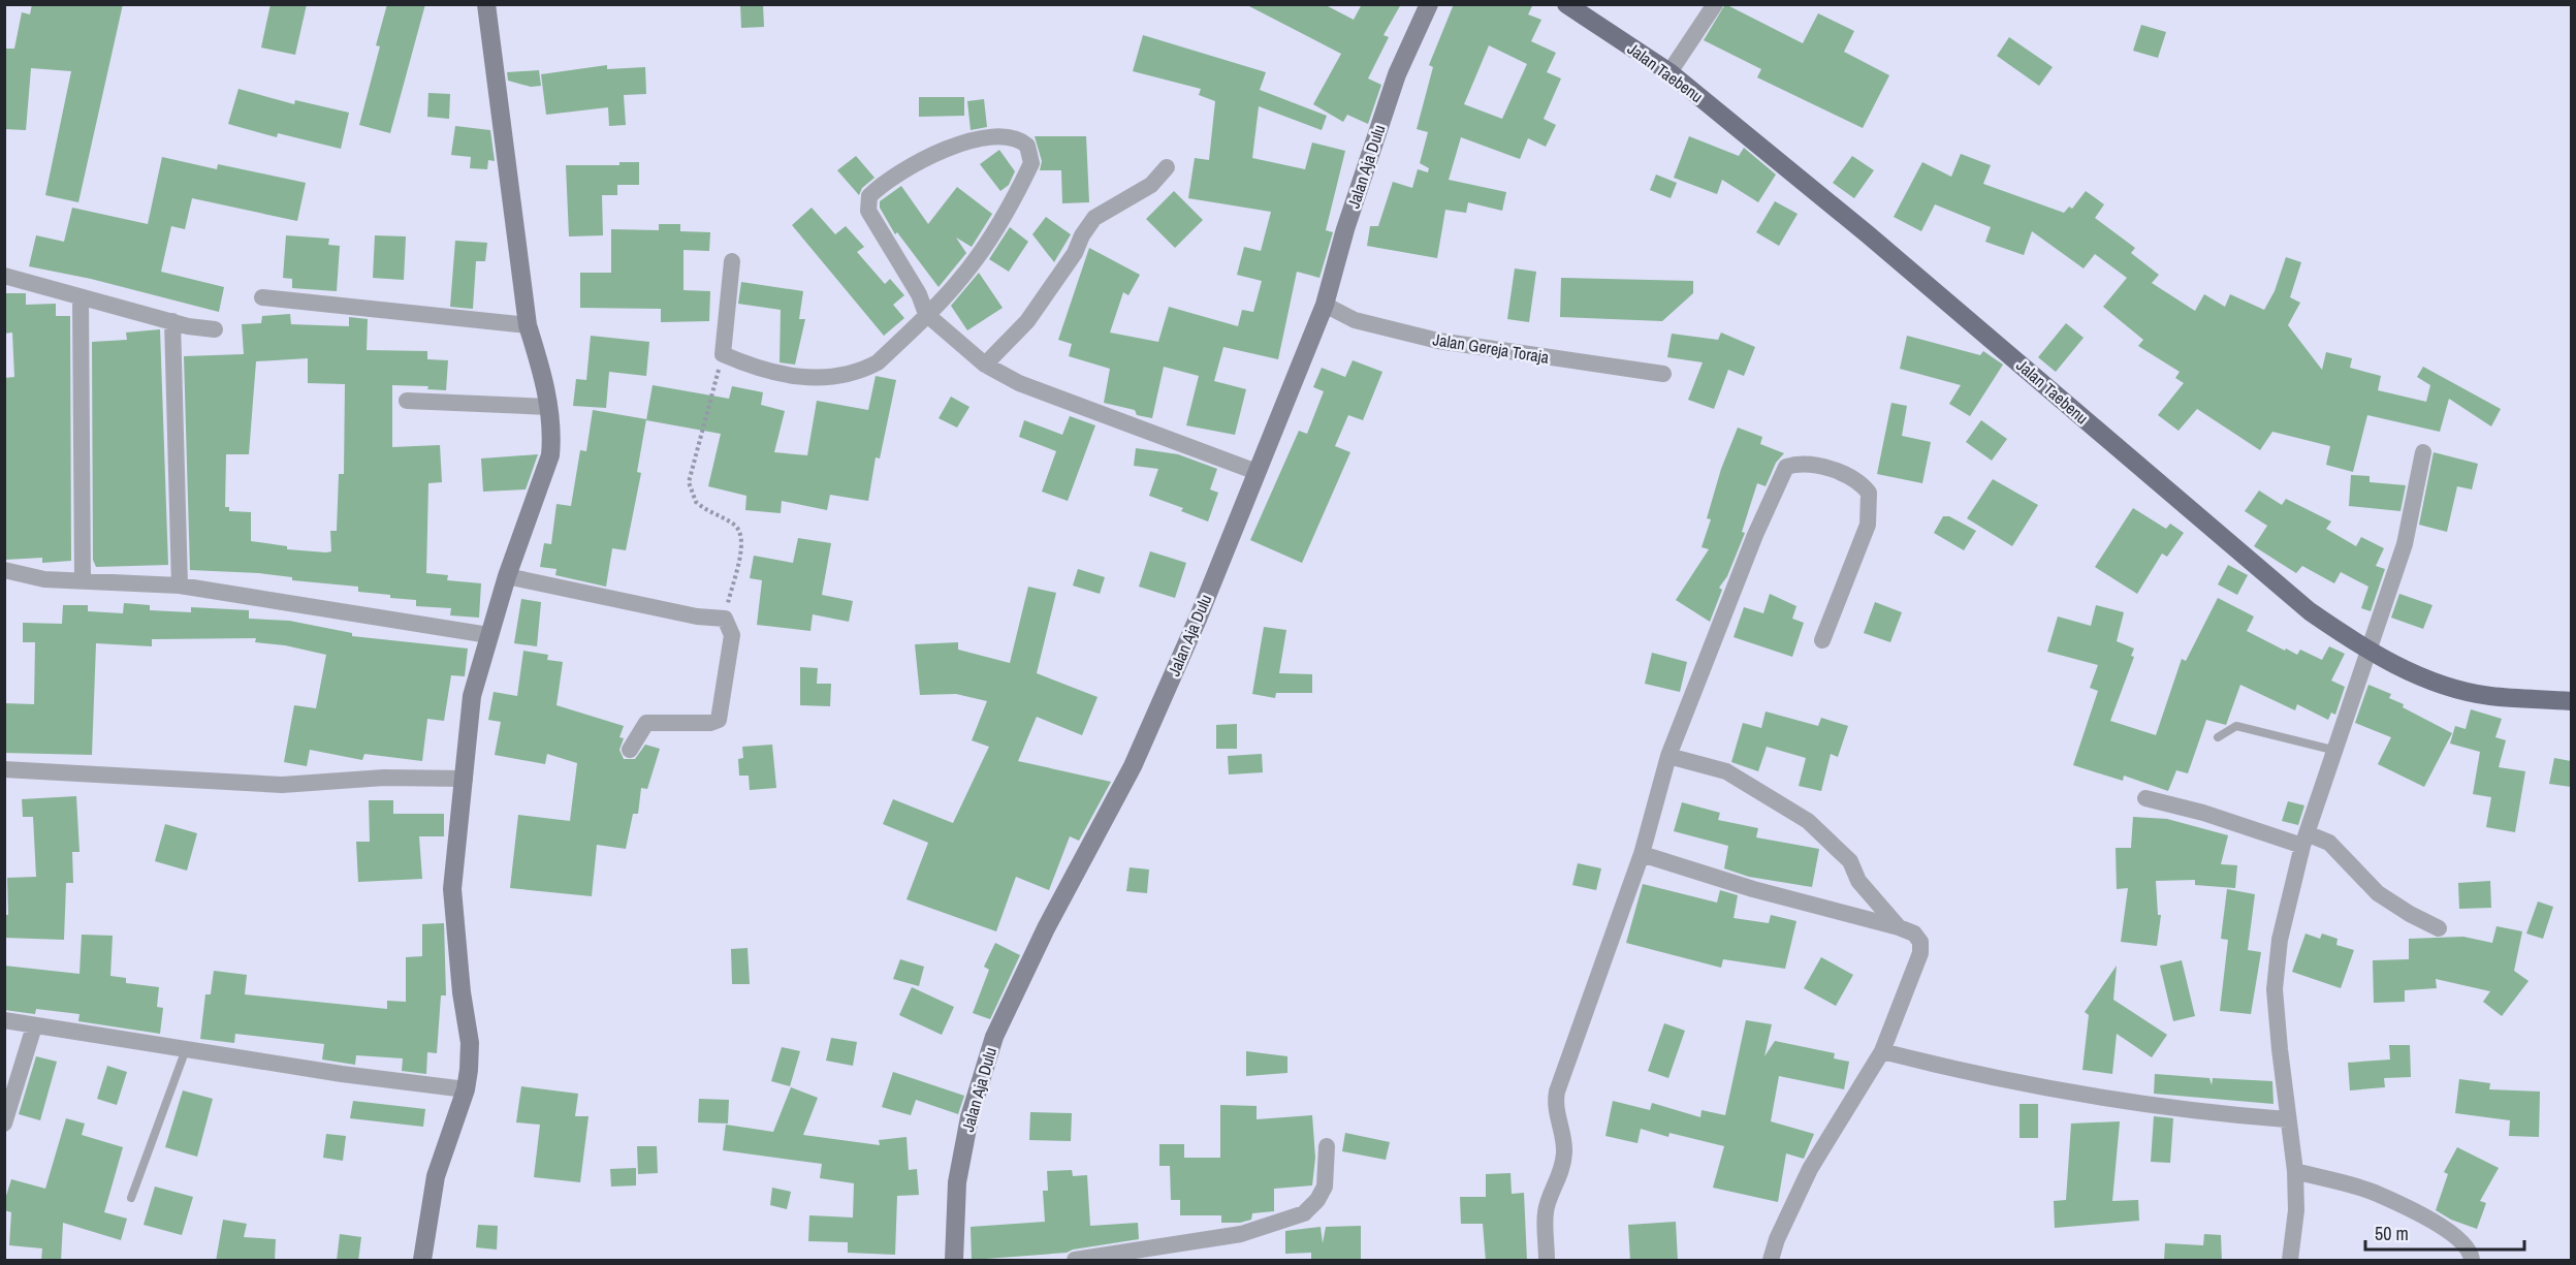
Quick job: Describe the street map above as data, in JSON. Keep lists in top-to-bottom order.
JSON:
{
  "streets": {
    "main road": ["Jalan Taebenu"],
    "street": ["Jalan Aja Dulu", "Jalan Gereja Toraja"]
  },
  "crossings": [
    ["Jalan Aja Dulu", "Jalan Gereja Toraja"]
  ],
  "scale_bar": "50 m"
}
